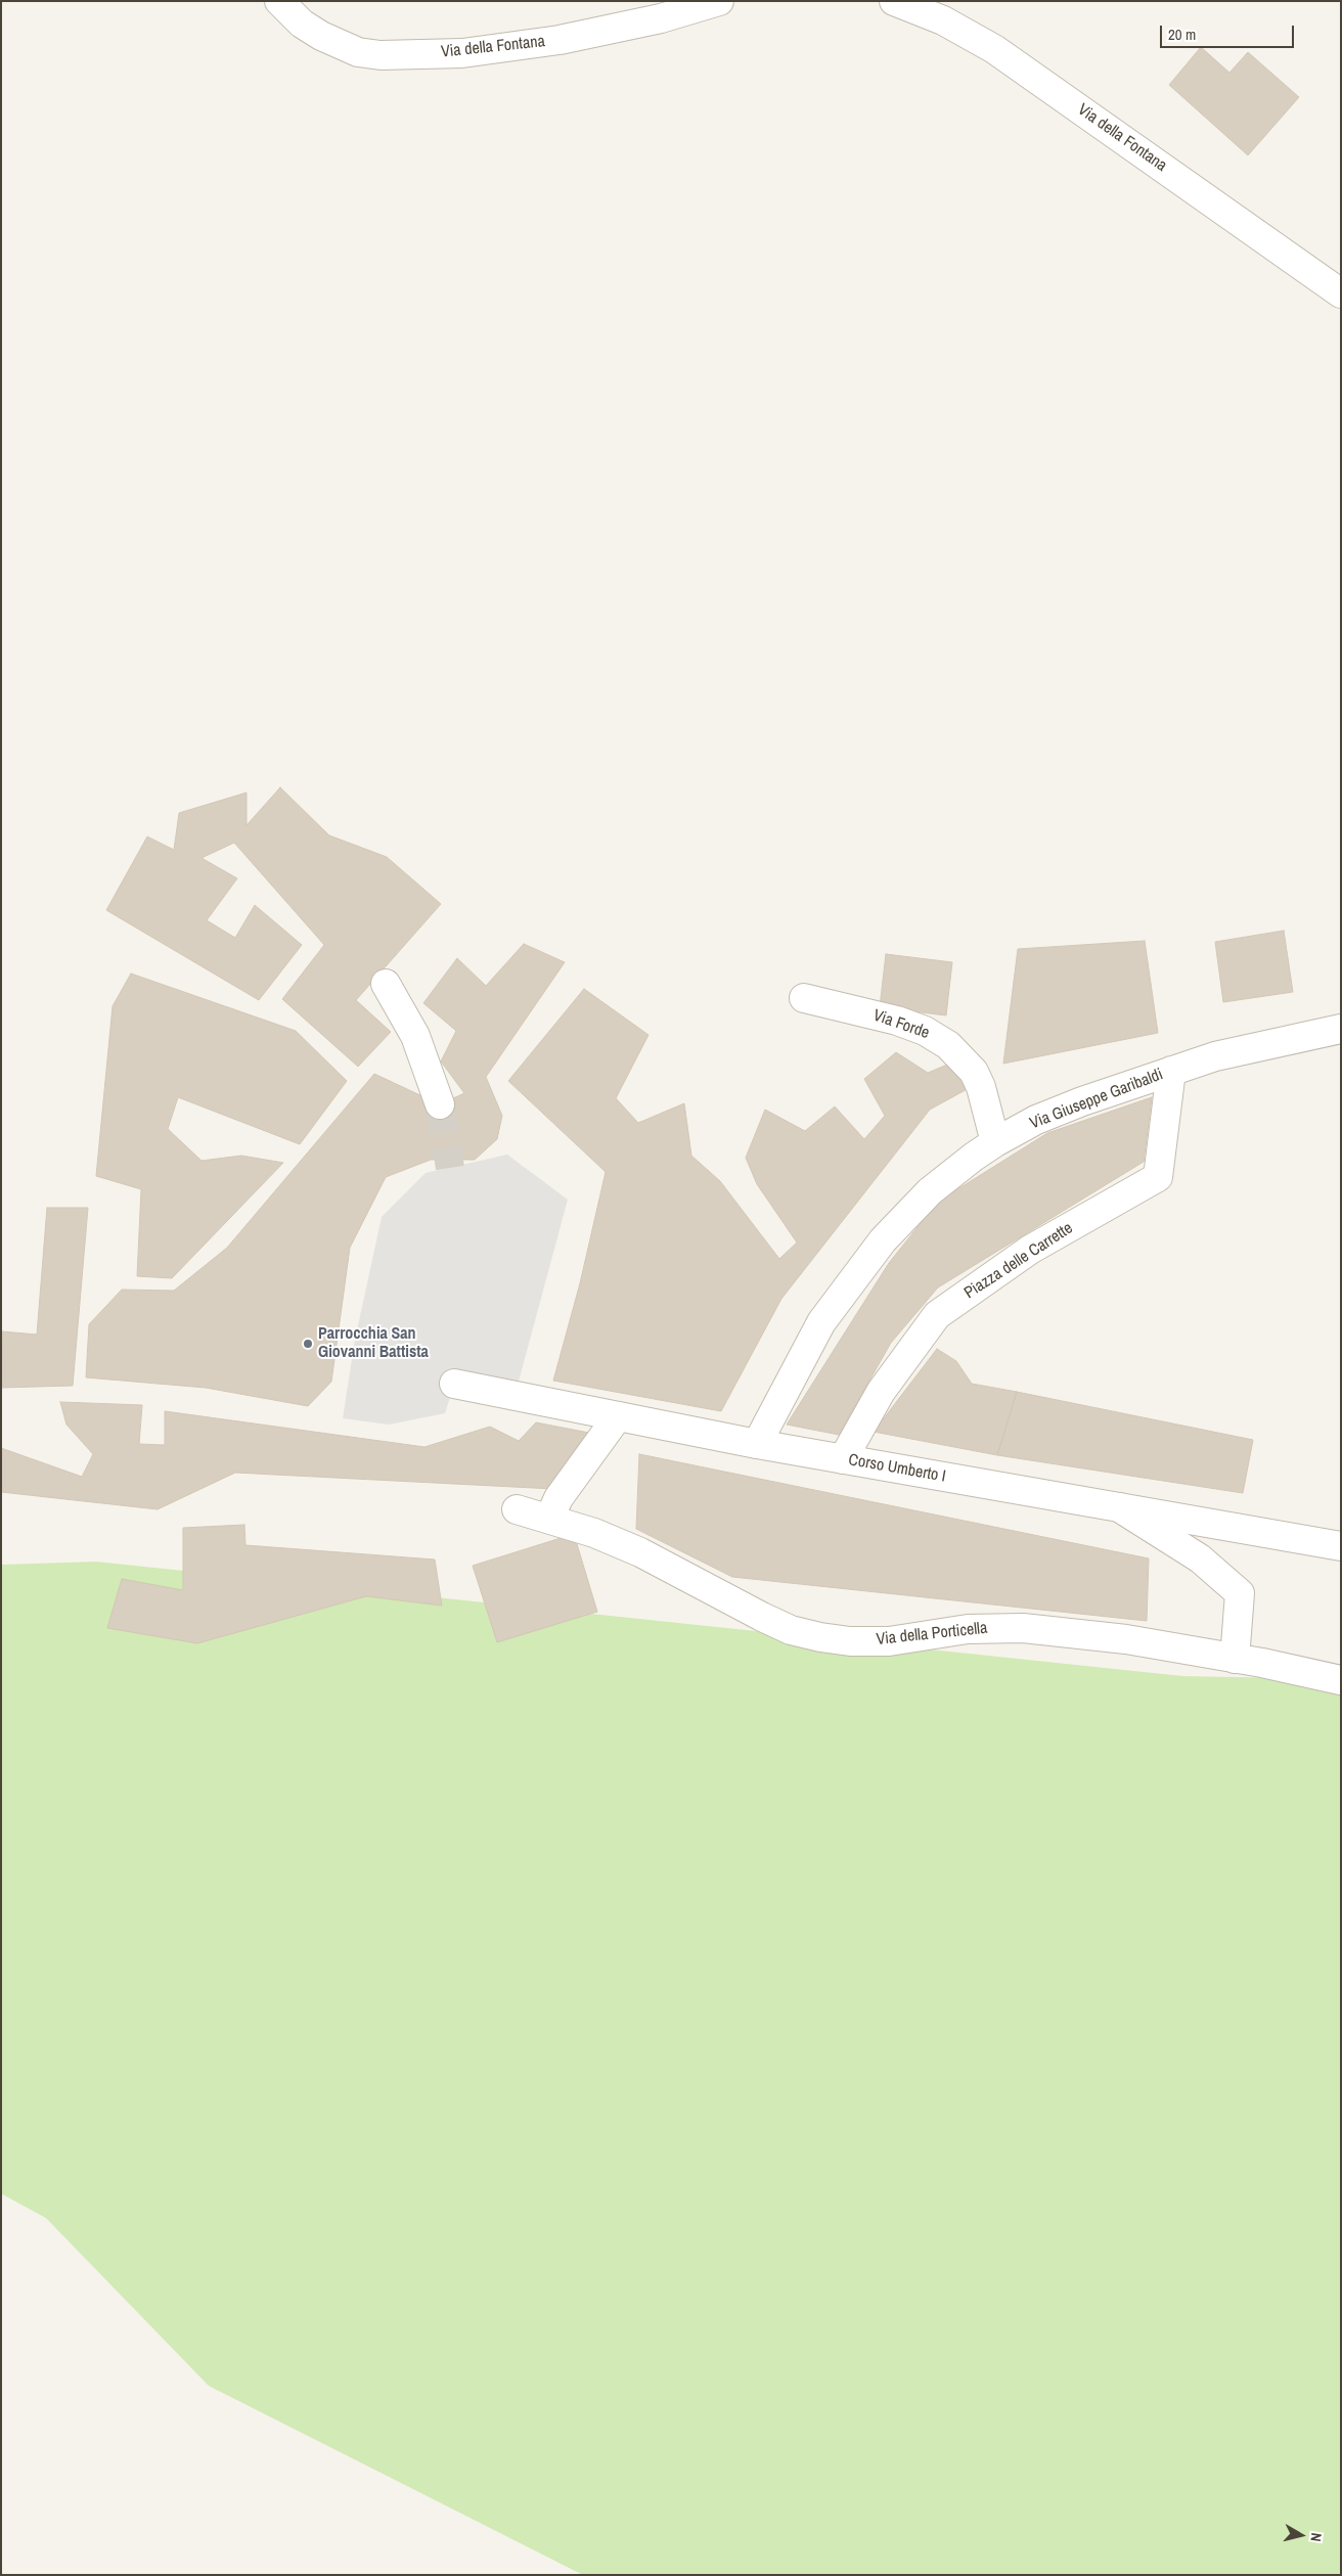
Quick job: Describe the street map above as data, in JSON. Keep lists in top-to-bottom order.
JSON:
{
  "streets": {
    "street": [
      "Via della Fontana",
      "Via Forde",
      "Via Giuseppe Garibaldi",
      "Piazza delle Carrette",
      "Corso Umberto I",
      "Via della Porticella"
    ]
  },
  "crossings": [
    ["Via Forde", "Via Giuseppe Garibaldi"],
    ["Via Giuseppe Garibaldi", "Piazza delle Carrette"],
    ["Via Giuseppe Garibaldi", "Corso Umberto I"],
    ["Piazza delle Carrette", "Corso Umberto I"]
  ],
  "places": ["Parrocchia San Giovanni Battista"],
  "scale_bar": "20 m",
  "north": "right"
}
